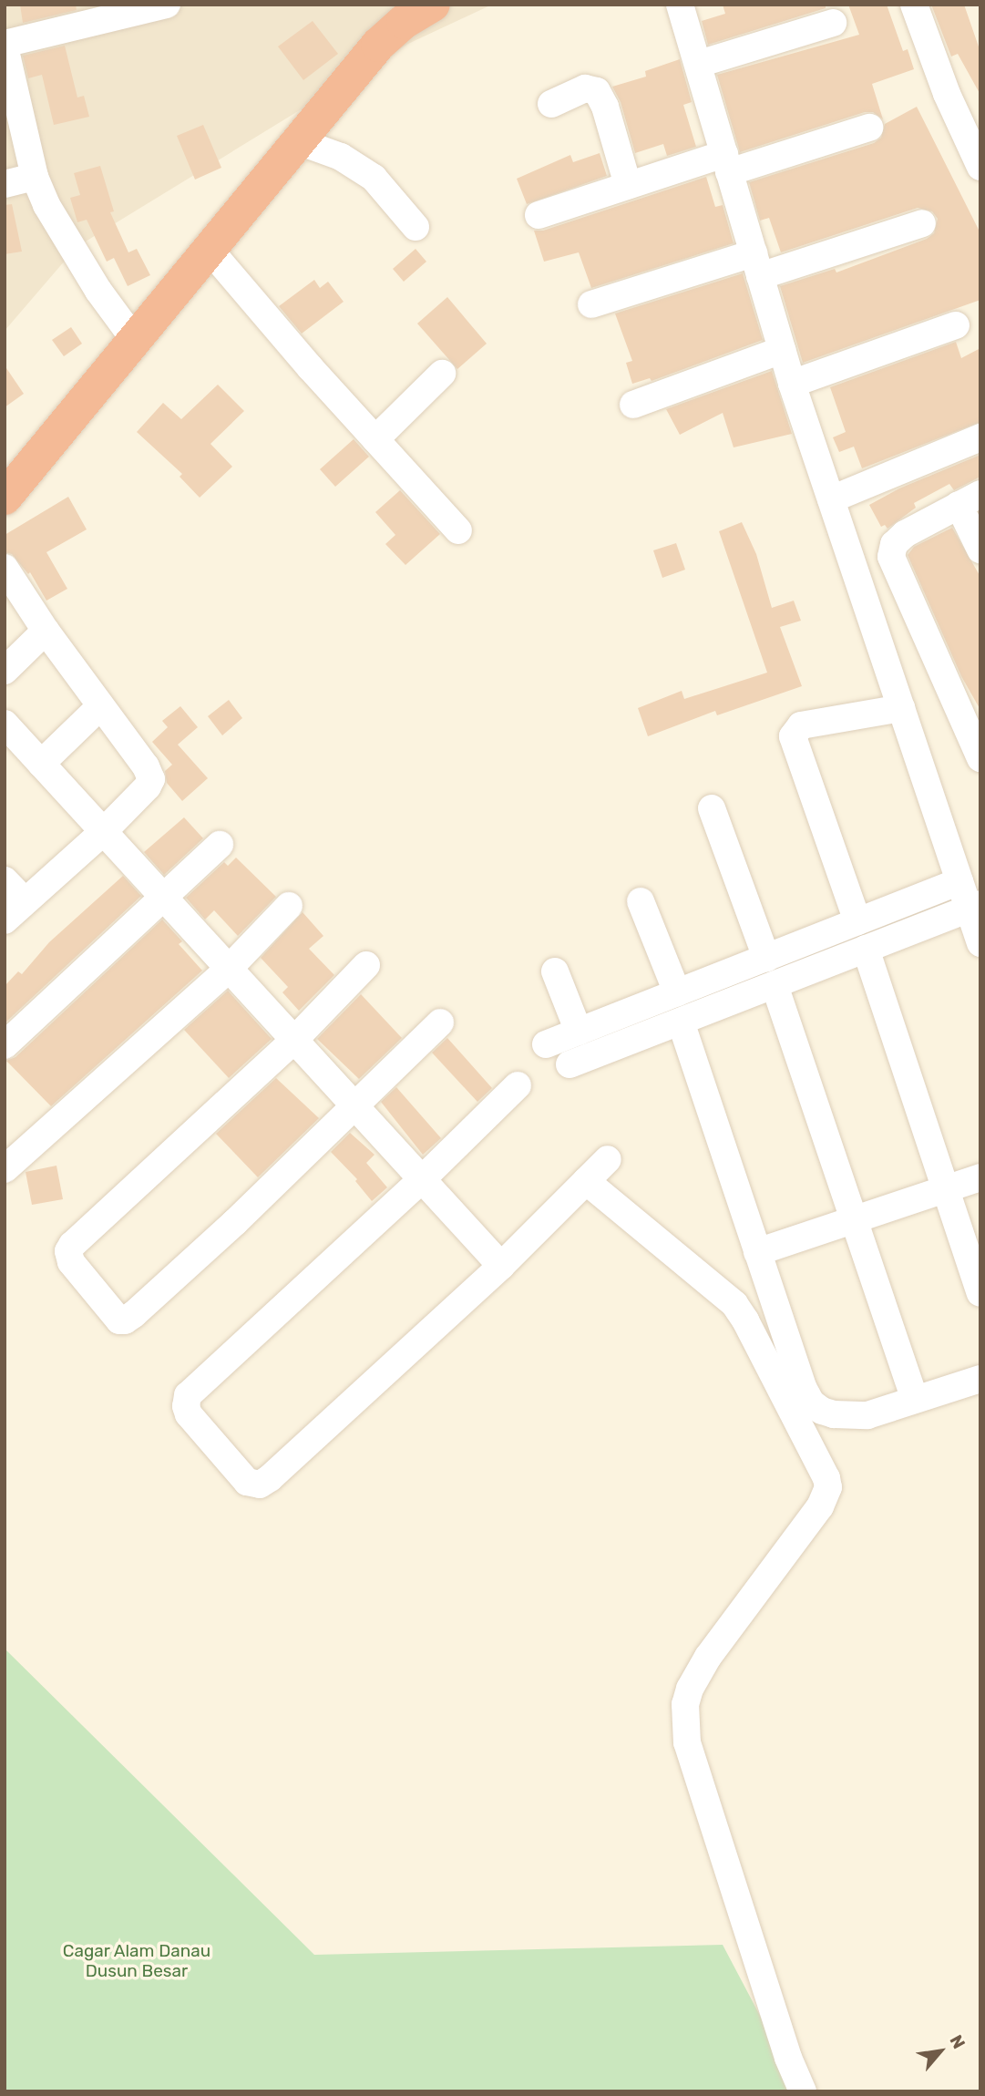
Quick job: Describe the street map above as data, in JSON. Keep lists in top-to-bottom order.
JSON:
{
  "parks": ["Cagar Alam Danau Dusun Besar"],
  "north": "top right"
}
